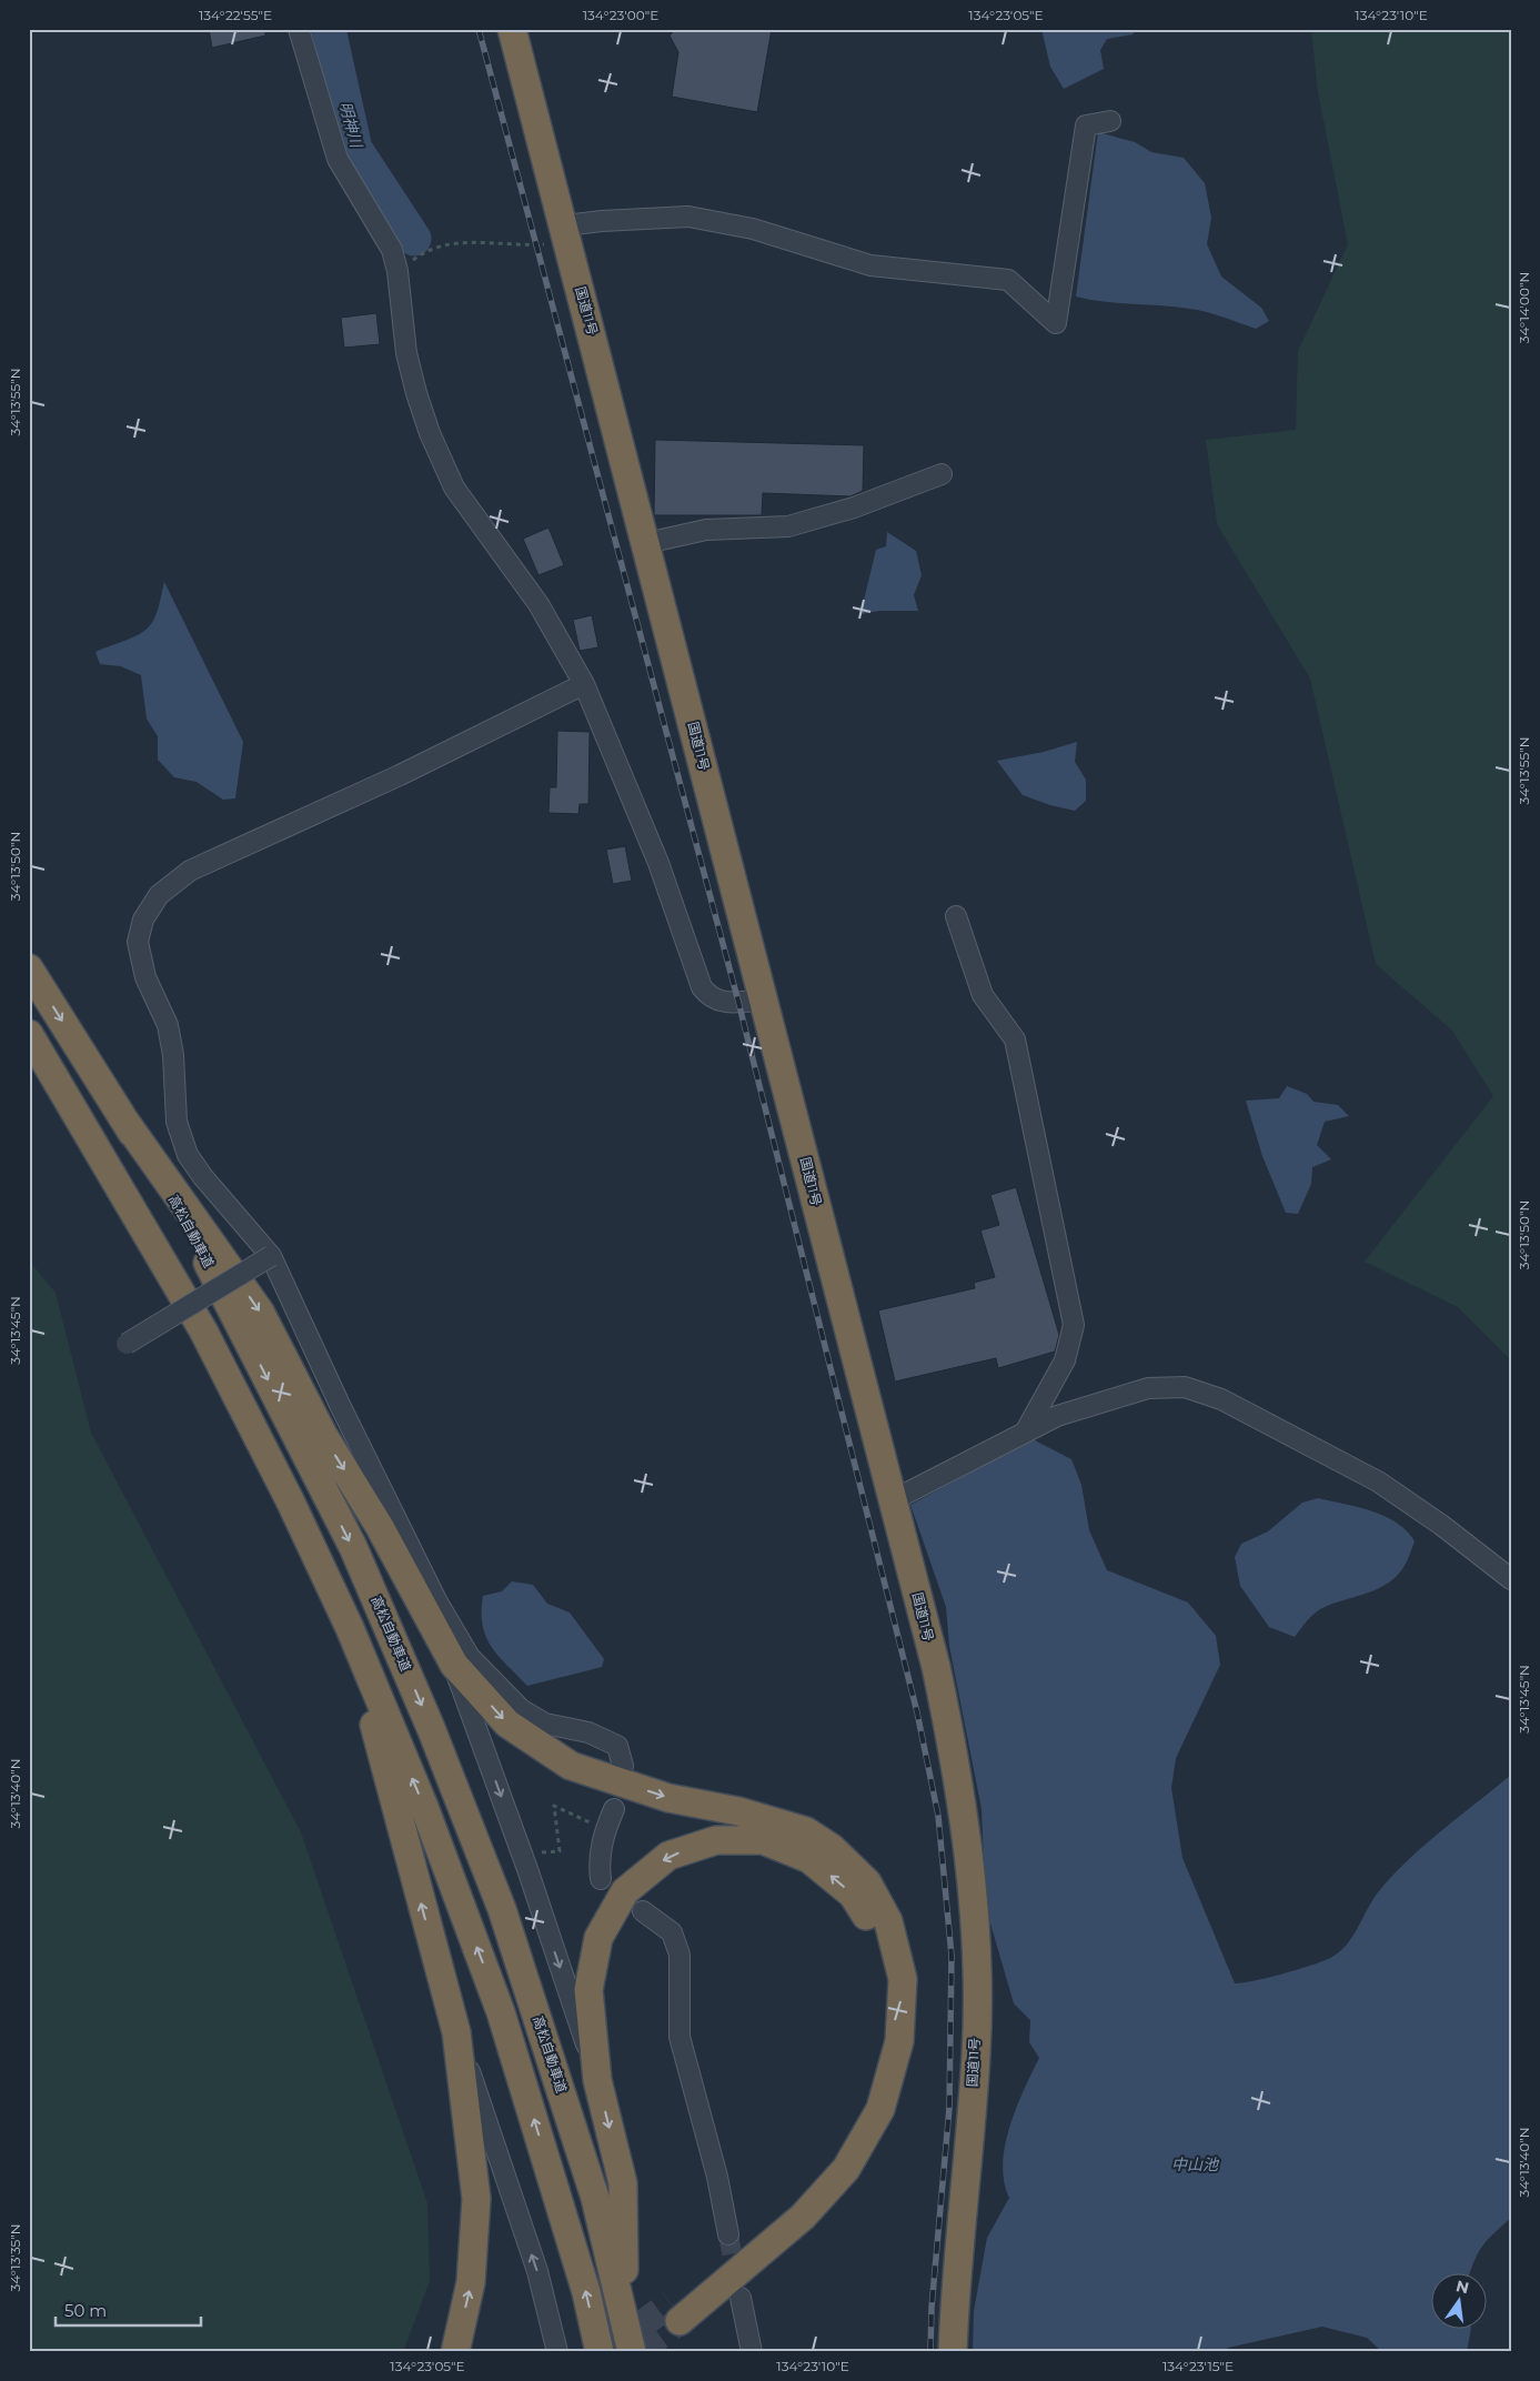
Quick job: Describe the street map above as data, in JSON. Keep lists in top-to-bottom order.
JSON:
{
  "streets": {
    "highway": ["国道11号", "高松自動車道"]
  },
  "water": ["明神川", "中山池"],
  "scale_bar": "50 m",
  "north": "top",
  "coordinates": [
    "134°22'55\"E",
    "134°23'00\"E",
    "134°23'05\"E",
    "134°23'10\"E",
    "34°14'00\"N",
    "34°13'55\"N",
    "34°13'50\"N",
    "34°13'45\"N",
    "34°13'40\"N",
    "34°13'35\"N",
    "134°23'15\"E"
  ]
}
